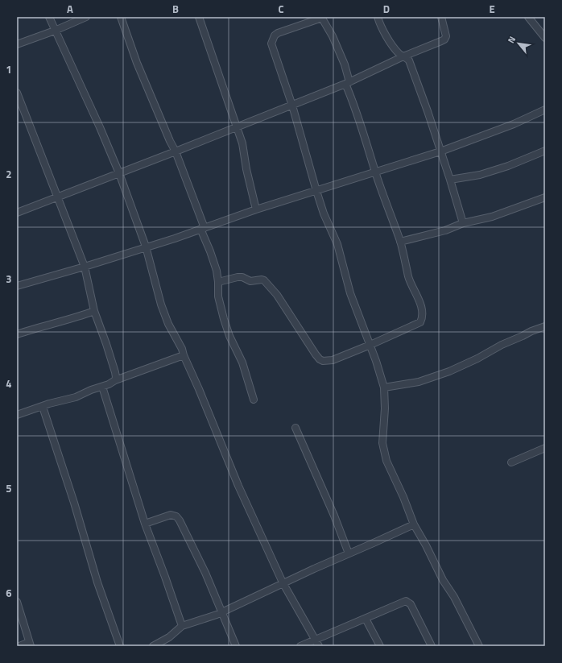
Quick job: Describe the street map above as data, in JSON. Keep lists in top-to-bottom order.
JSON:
{
  "north": "top left",
  "grid": {
    "columns": [
      "A",
      "B",
      "C",
      "D",
      "E"
    ],
    "rows": [
      "1",
      "2",
      "3",
      "4",
      "5",
      "6"
    ]
  }
}
